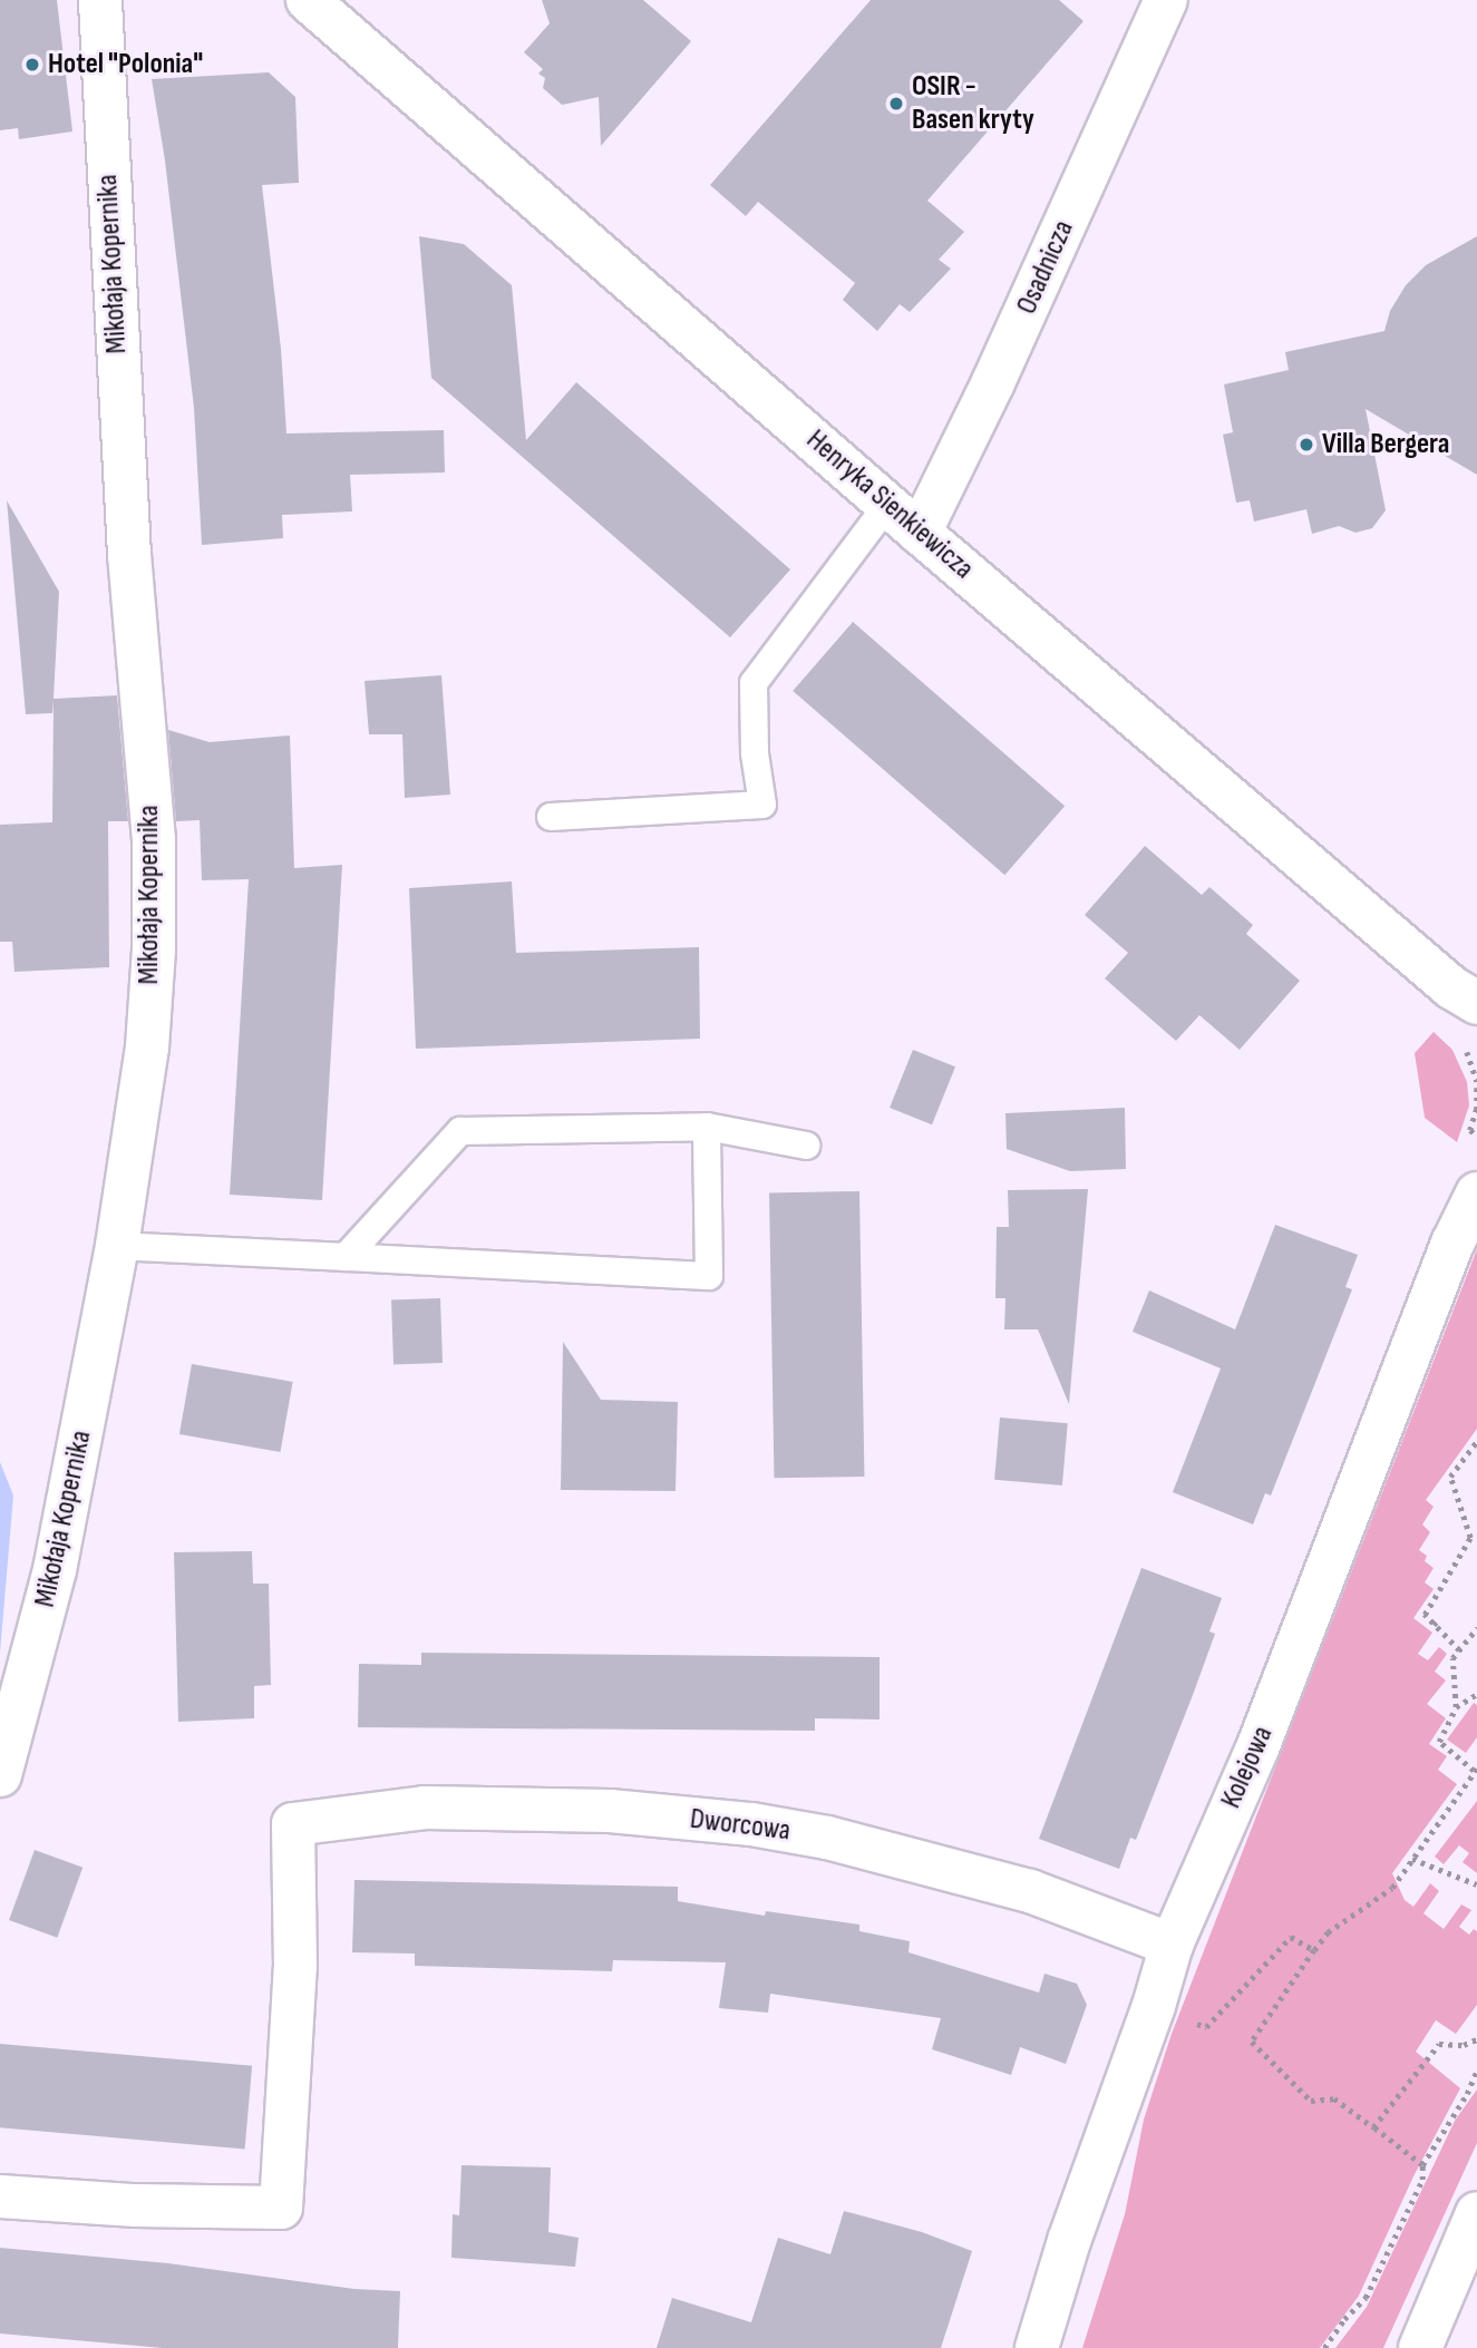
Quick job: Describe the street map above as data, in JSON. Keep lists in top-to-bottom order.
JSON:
{
  "streets": {
    "street": [
      "Mikołaja Kopernika",
      "Osadnicza",
      "Henryka Sienkiewicza",
      "Kolejowa",
      "Dworcowa"
    ]
  },
  "crossings": [
    ["Osadnicza", "Henryka Sienkiewicza"],
    ["Kolejowa", "Dworcowa"]
  ],
  "places": ["Hotel \"Polonia\"", "OSIR - Basen kryty", "Villa Bergera"]
}
